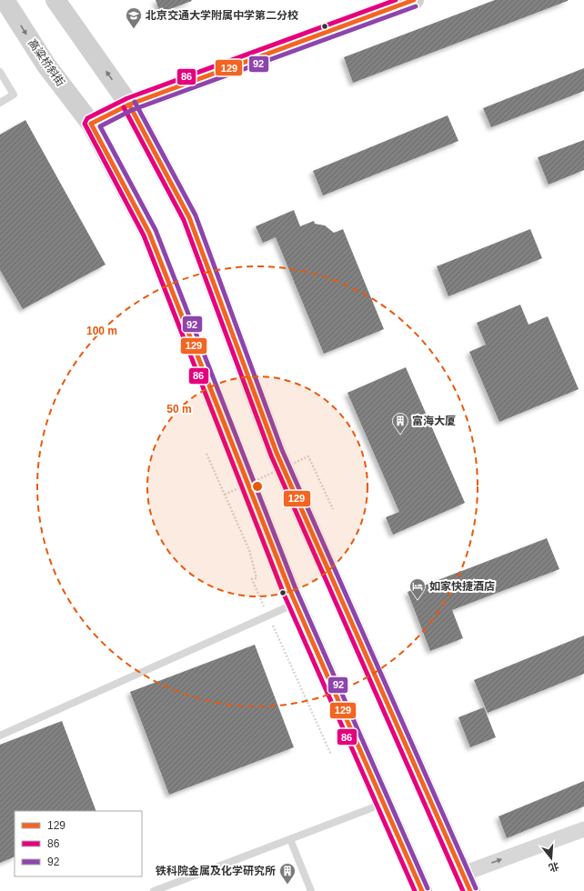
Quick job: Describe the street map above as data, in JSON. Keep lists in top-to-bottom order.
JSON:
{
  "streets": {
    "main road": ["高粱桥斜街"]
  },
  "places": {
    "school or university": ["北京交通大学附属中学第二分校"],
    "building": ["富海大厦", "铁科院金属及化学研究所"],
    "hotel": ["如家快捷酒店"]
  },
  "lines": ["transit line 129", "transit line 86", "transit line 92"],
  "legend": ["129", "86", "92"],
  "north": "bottom",
  "rings": ["100 m", "50 m"]
}
